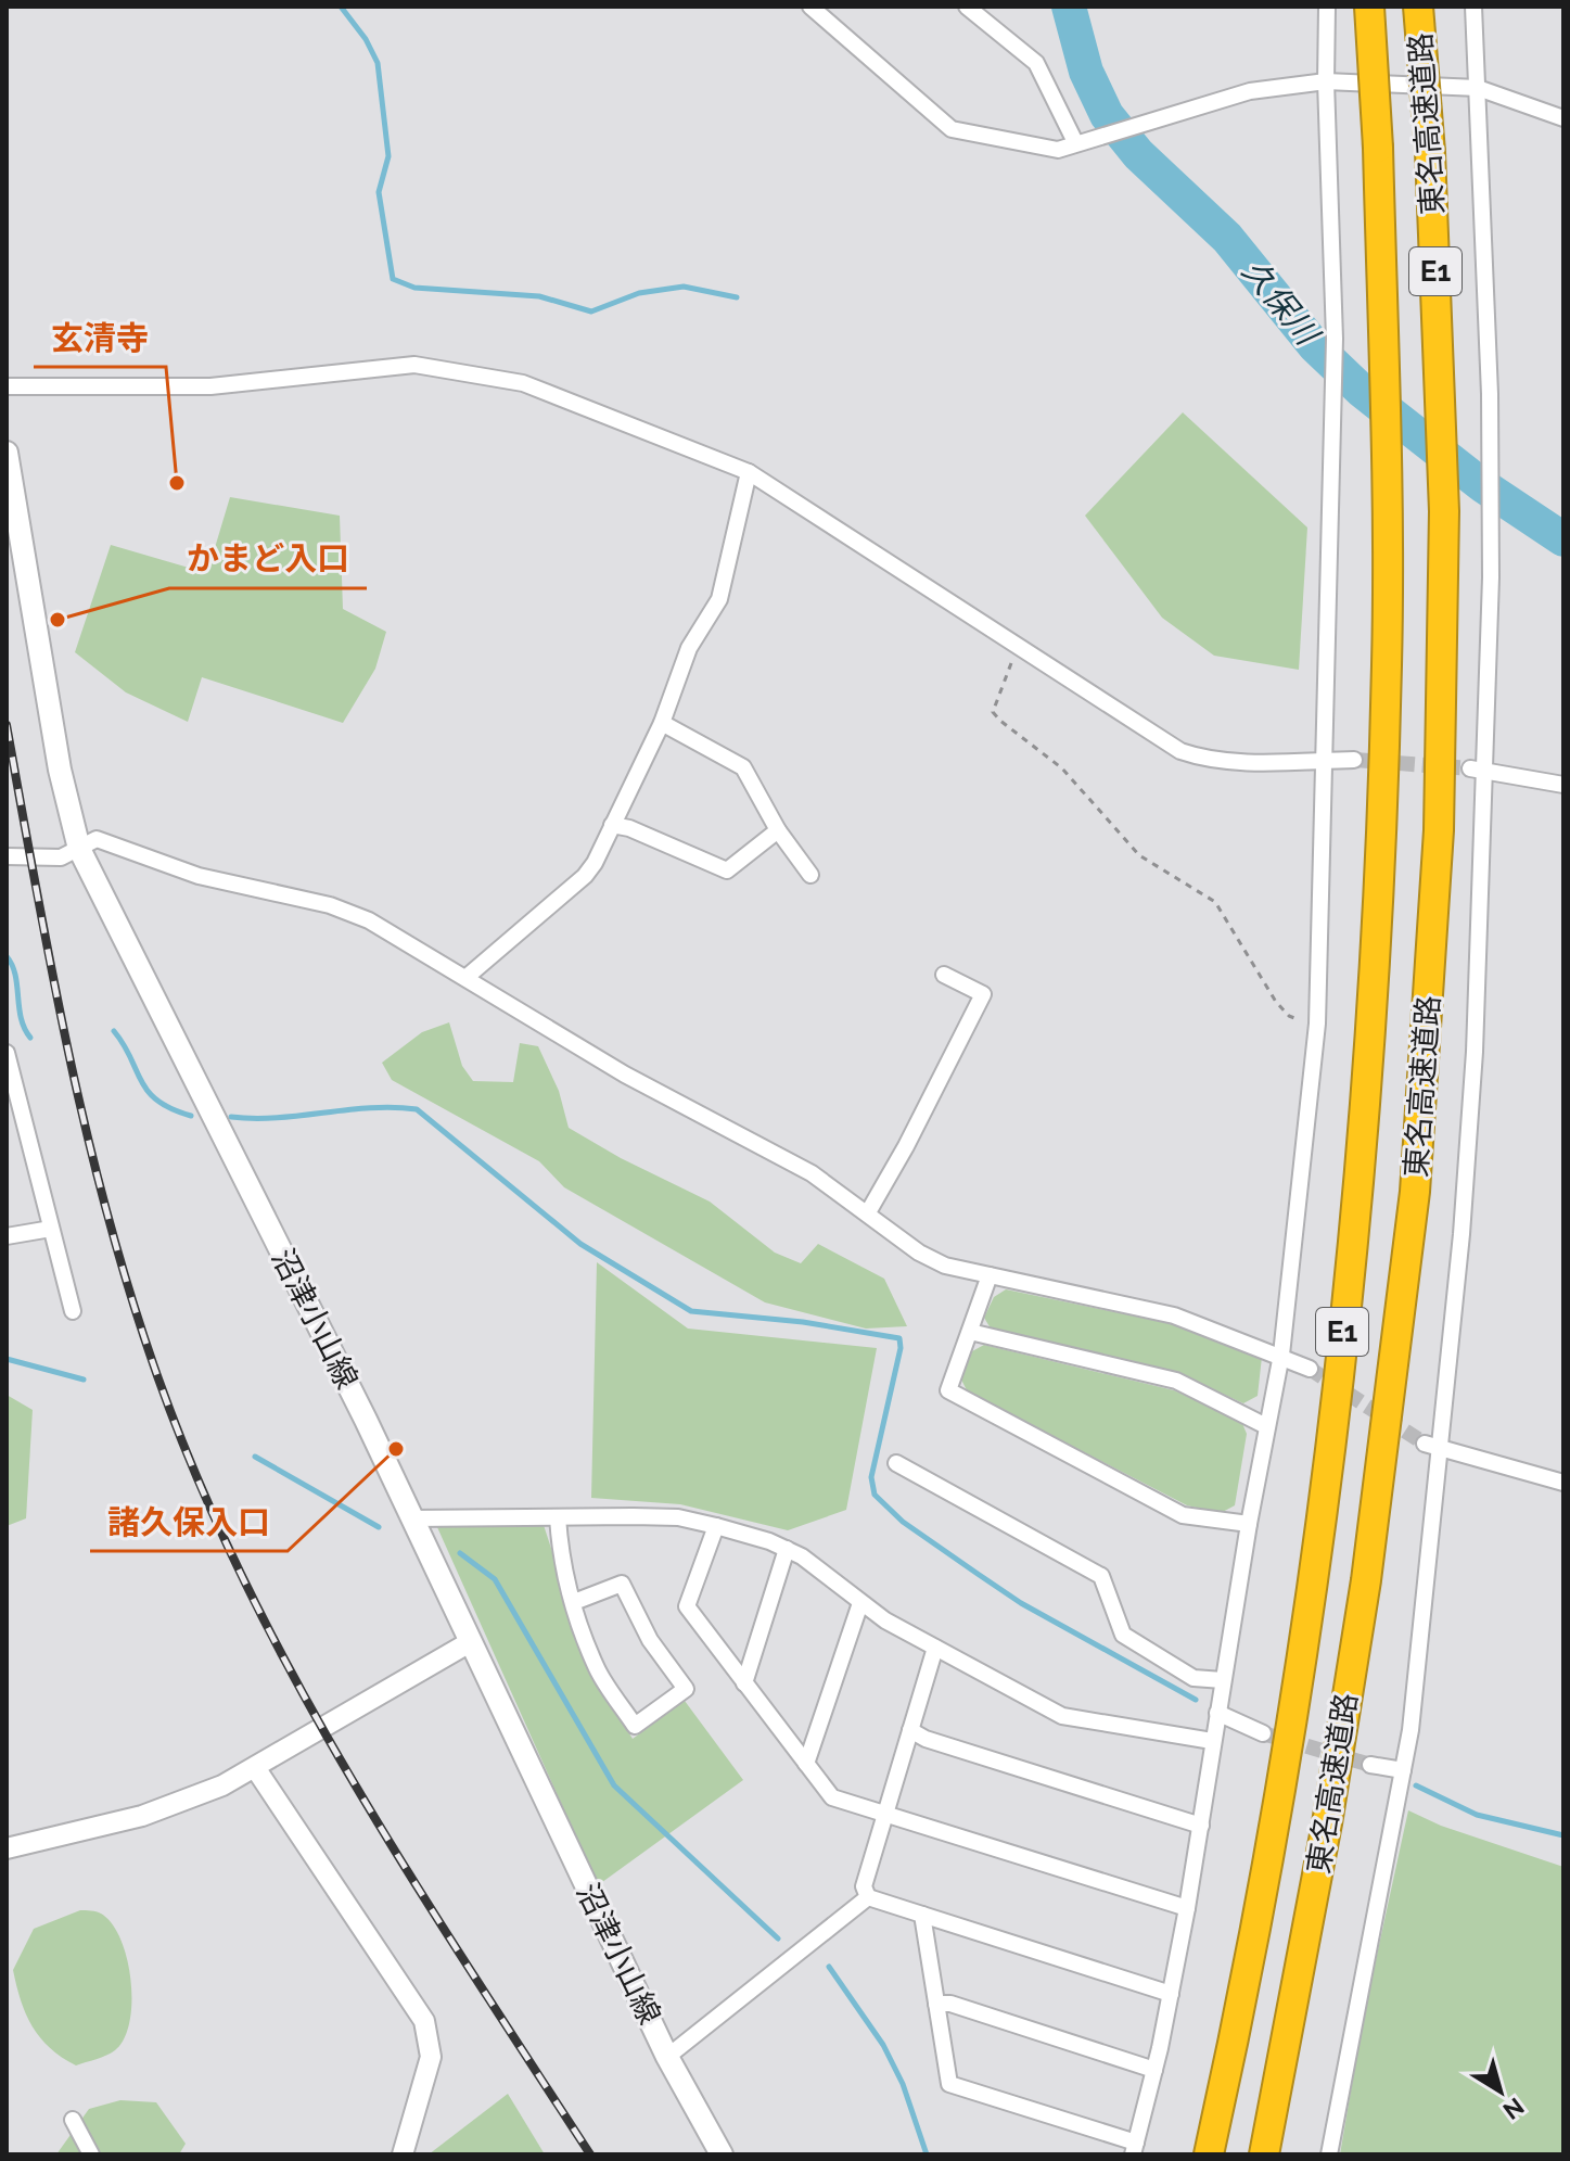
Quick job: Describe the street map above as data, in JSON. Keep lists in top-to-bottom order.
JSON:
{
  "streets": {
    "highway": ["東名高速道路", "E1"],
    "main road": ["沼津小山線"]
  },
  "water": ["久保川"],
  "places": ["玄清寺", "かまど入口", "諸久保入口"],
  "north": "bottom right"
}
